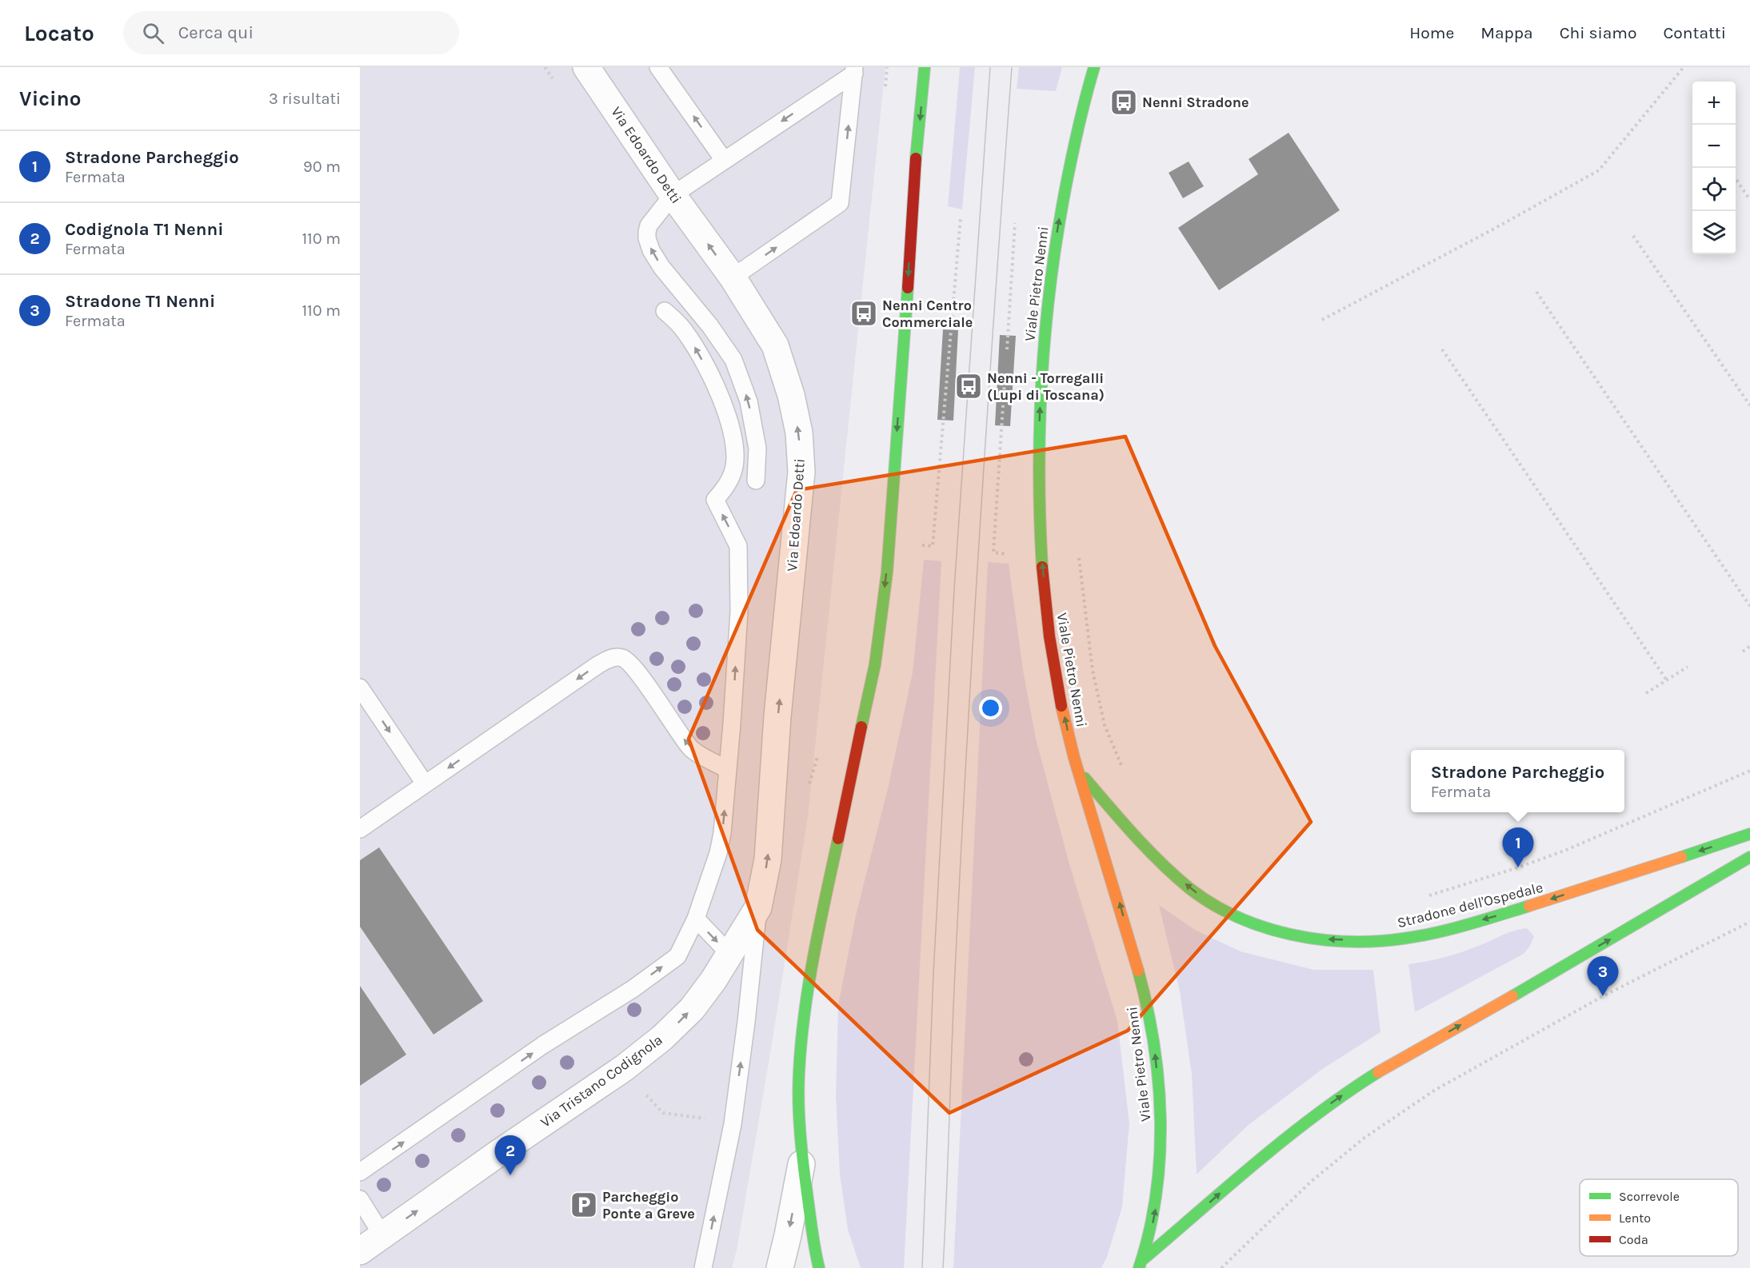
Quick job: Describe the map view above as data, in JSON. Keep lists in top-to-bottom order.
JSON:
{
  "streets": {
    "main road": ["Viale Pietro Nenni", "Stradone dell'Ospedale"],
    "street": ["Via Edoardo Detti", "Via Tristano Codignola"]
  },
  "crossings": [
    ["Via Edoardo Detti", "Via Tristano Codignola"],
    ["Viale Pietro Nenni", "Stradone dell'Ospedale"]
  ],
  "one_way": [
    "Via Edoardo Detti",
    "Viale Pietro Nenni",
    "Stradone dell'Ospedale",
    "Via Tristano Codignola"
  ],
  "places": {
    "bus stop": ["Nenni Stradone", "Nenni Centro Commerciale", "Nenni - Torregalli (Lupi di Toscana)"],
    "parking": ["Parcheggio Ponte a Greve"]
  },
  "legend": ["Scorrevole", "Lento", "Coda"],
  "page": {
    "header": "Locato",
    "search": "Cerca qui",
    "nav": [
      "Home",
      "Mappa",
      "Chi siamo",
      "Contatti"
    ],
    "heading": ["Vicino", "3 risultati"],
    "map_buttons": ["+", "−"],
    "list": [
      {
        "mark": "1",
        "name": "Stradone Parcheggio",
        "note": "Fermata",
        "value": "90 m"
      },
      {
        "mark": "2",
        "name": "Codignola T1 Nenni",
        "note": "Fermata",
        "value": "110 m"
      },
      {
        "mark": "3",
        "name": "Stradone T1 Nenni",
        "note": "Fermata",
        "value": "110 m"
      }
    ],
    "popup": ["Stradone Parcheggio", "Fermata"],
    "pins": ["1", "3", "2"]
  }
}
